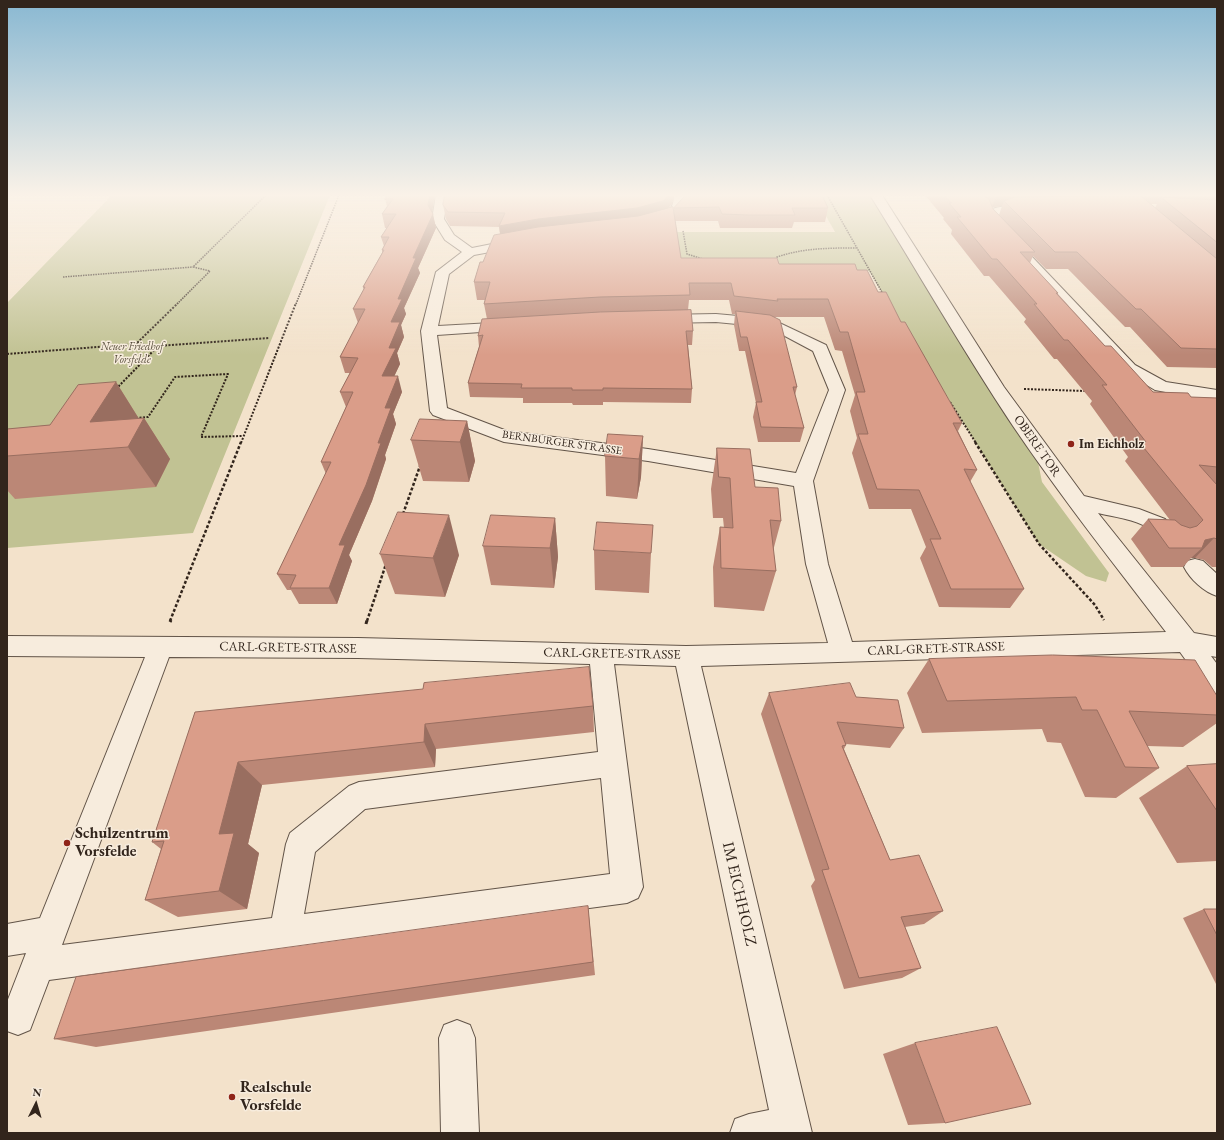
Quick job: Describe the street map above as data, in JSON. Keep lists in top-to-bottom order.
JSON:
{
  "streets": {
    "street": [
      "BERNBURGER STRASSE",
      "OBERE TOR",
      "CARL-GRETE-STRASSE",
      "IM EICHHOLZ"
    ]
  },
  "crossings": [
    ["OBERE TOR", "CARL-GRETE-STRASSE"],
    ["CARL-GRETE-STRASSE", "IM EICHHOLZ"]
  ],
  "parks": ["Neuer Friedhof Vorsfelde"],
  "places": ["Im Eichholz", "Schulzentrum Vorsfelde", "Realschule Vorsfelde"],
  "north": "top"
}
